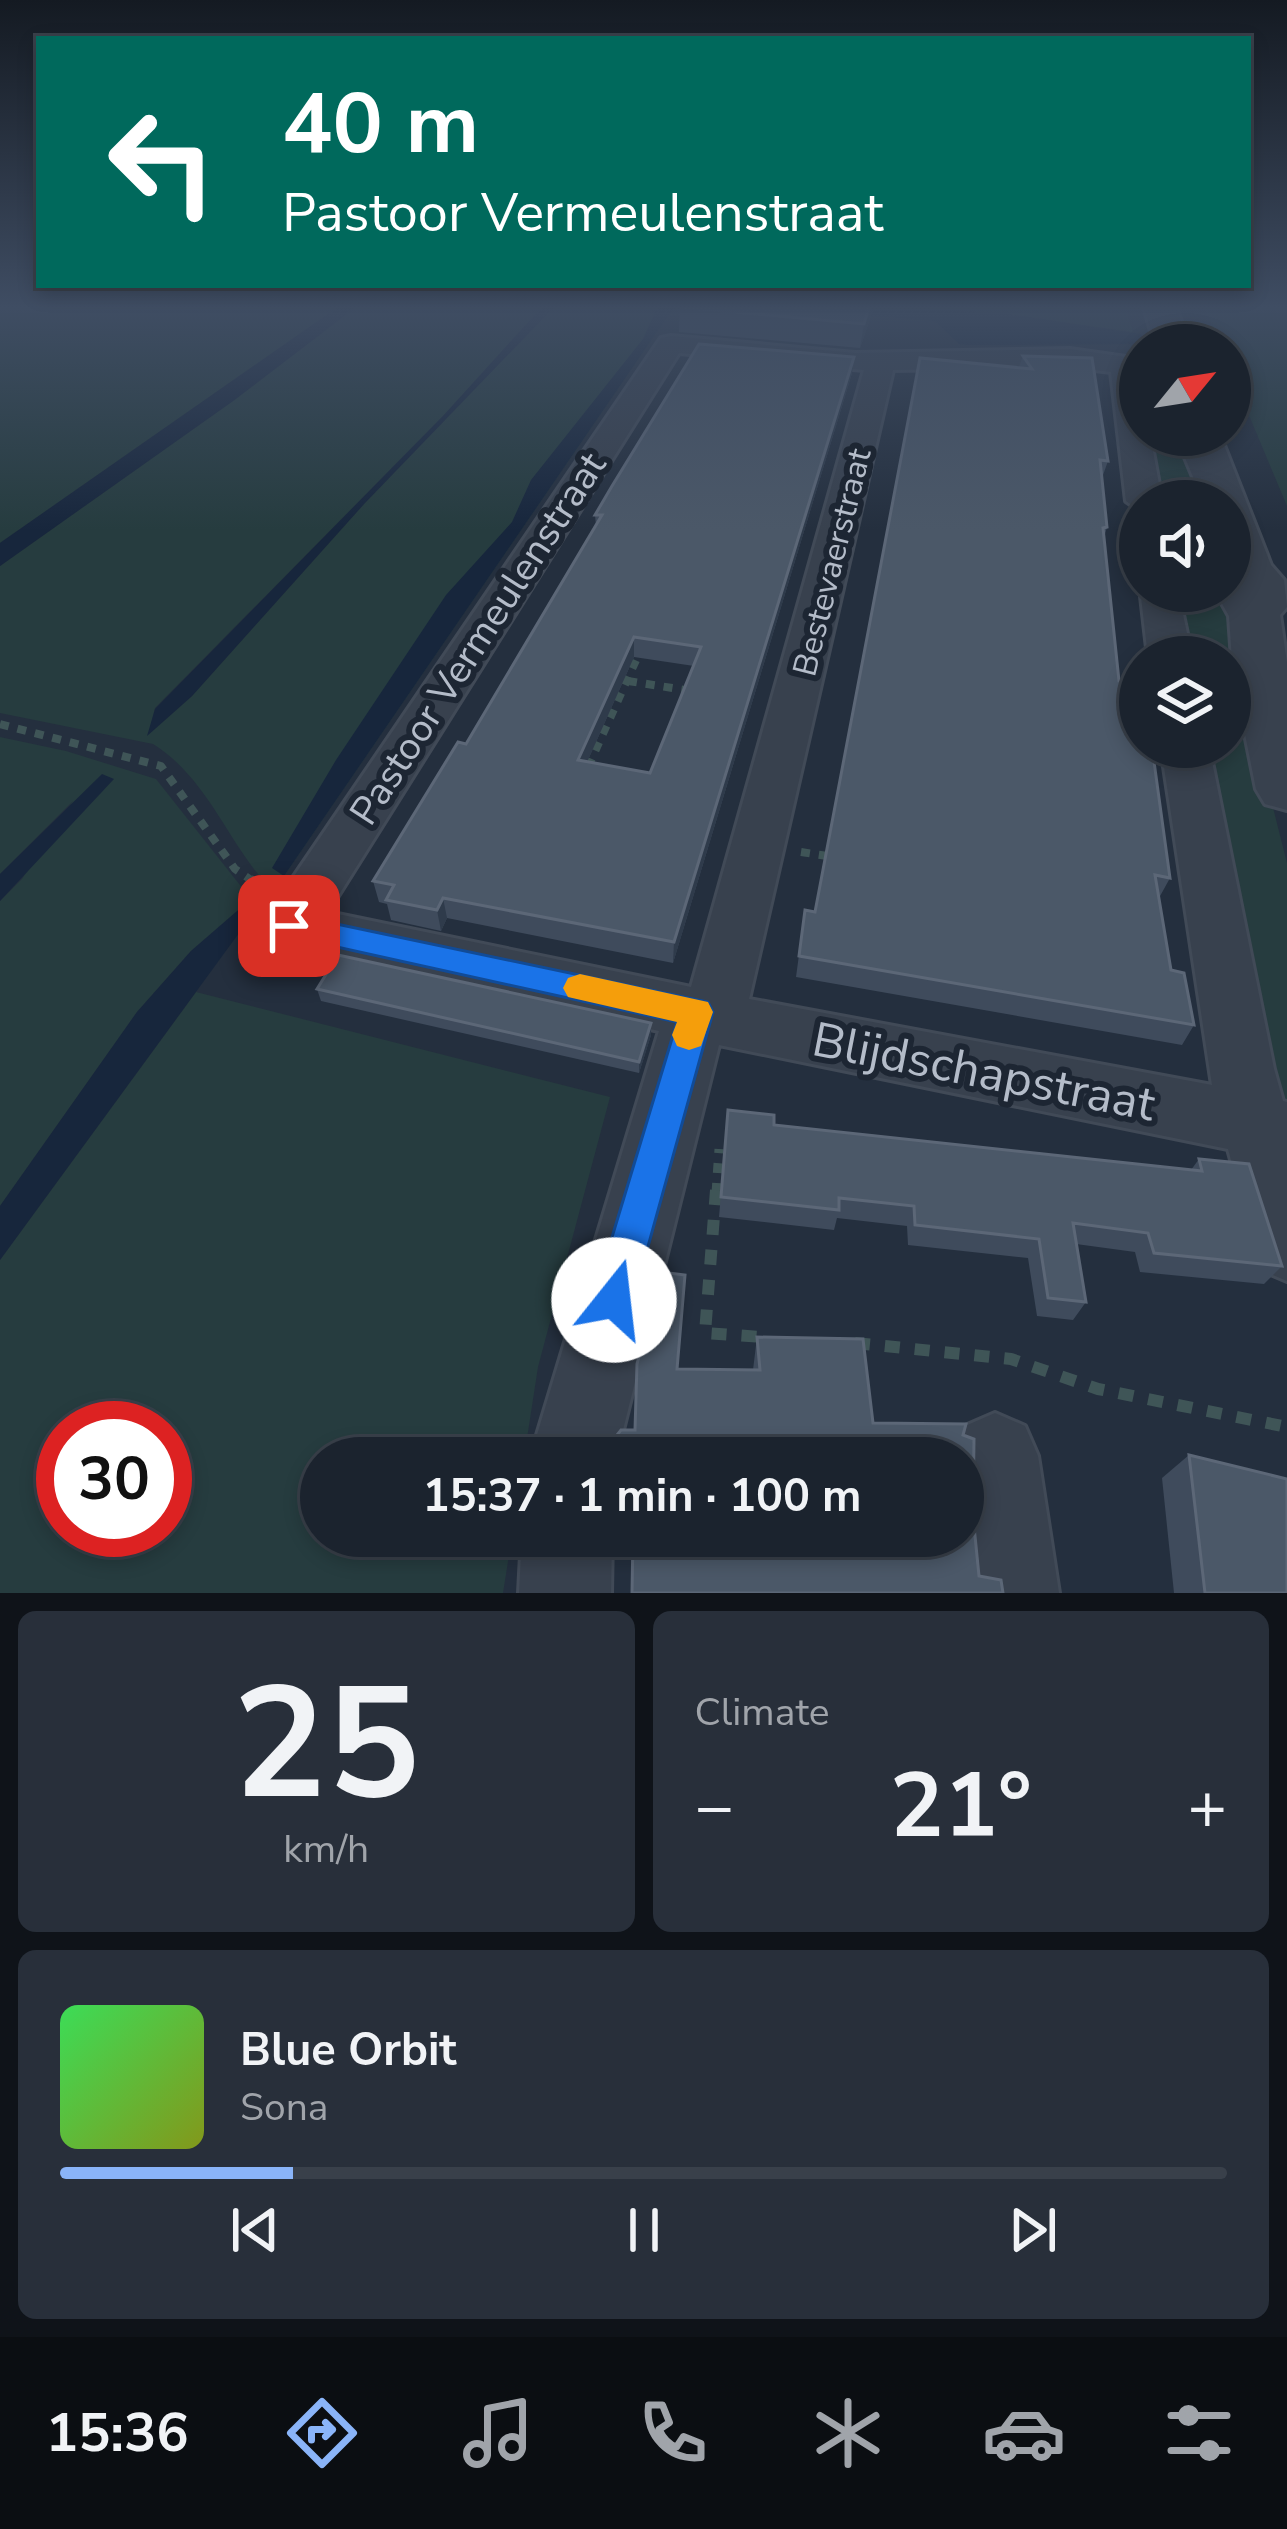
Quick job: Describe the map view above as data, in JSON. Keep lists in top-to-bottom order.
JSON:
{
  "streets": {
    "street": ["Bestevaerstraat", "Pastoor Vermeulenstraat", "Blijdschapstraat"]
  },
  "crossings": [
    ["Bestevaerstraat", "Pastoor Vermeulenstraat"],
    ["Bestevaerstraat", "Blijdschapstraat"],
    ["Pastoor Vermeulenstraat", "Blijdschapstraat"]
  ],
  "north": "top right",
  "page": {
    "turn": ["40 m", "Pastoor Vermeulenstraat"],
    "limit": "30",
    "trip": "15:37 · 1 min · 100 m",
    "tile": [
      ["25", "km/h"],
      "Climate"
    ],
    "heat": ["−", "21°", "+"],
    "song": ["Blue Orbit", "Sona"],
    "tabs": "15:36"
  }
}
